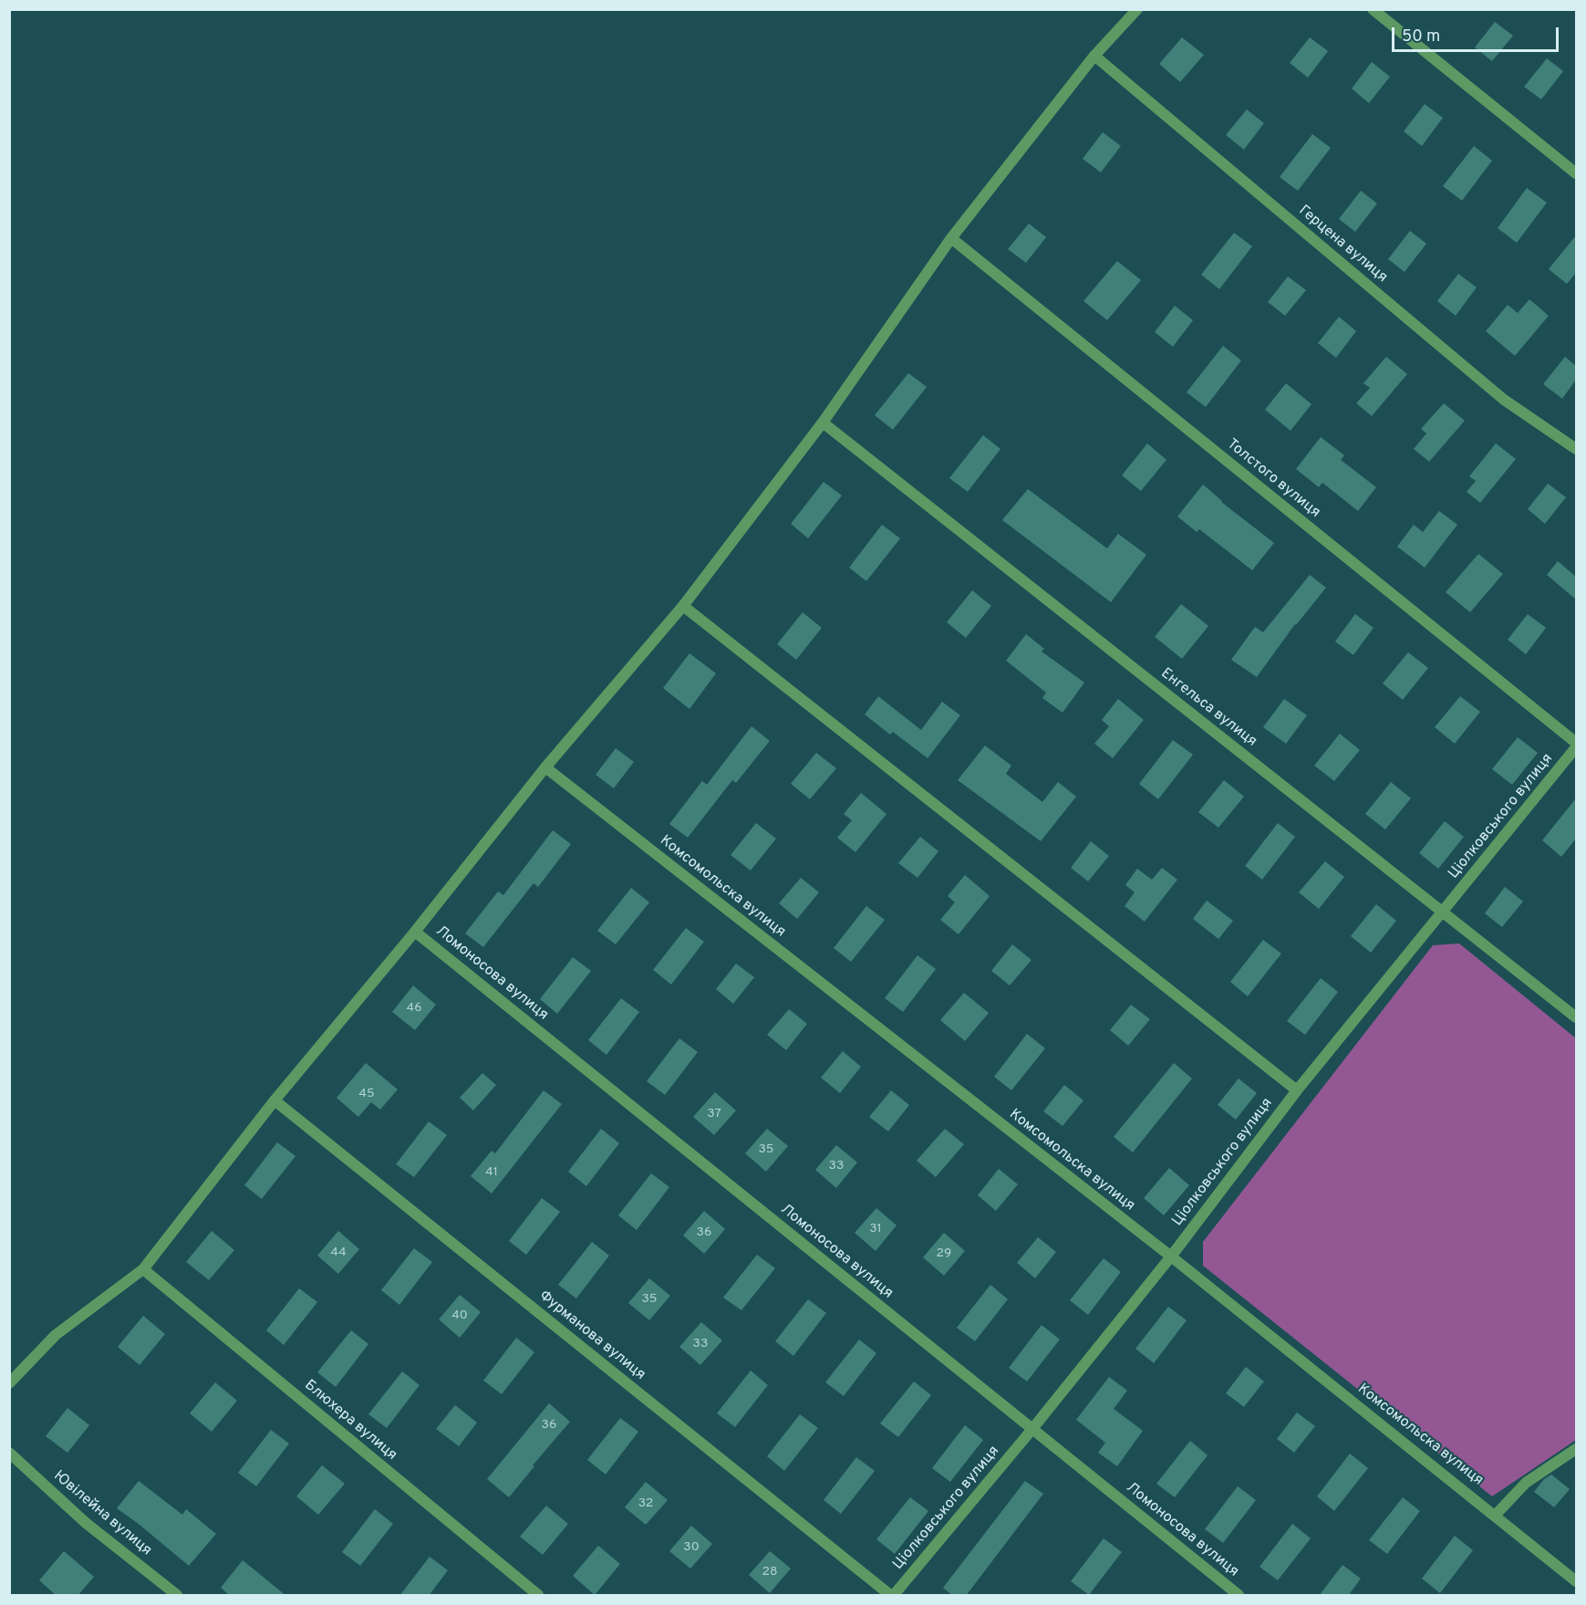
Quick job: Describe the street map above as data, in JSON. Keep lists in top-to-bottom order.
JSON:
{
  "streets": {
    "street": [
      "Герцена вулиця",
      "Толстого вулиця",
      "Енгельса вулиця",
      "Ціолковського вулиця",
      "Комсомольска вулиця",
      "Ломоносова вулиця",
      "Фурманова вулиця",
      "Блюхера вулиця",
      "Ювілейна вулиця"
    ]
  },
  "crossings": [
    ["Енгельса вулиця", "Ціолковського вулиця"],
    ["Ціолковського вулиця", "Комсомольска вулиця"],
    ["Ціолковського вулиця", "Ломоносова вулиця"],
    ["Ціолковського вулиця", "Фурманова вулиця"]
  ],
  "house_numbers": [
    "46",
    "45",
    "37",
    "35",
    "33",
    "41",
    "31",
    "36",
    "44",
    "29",
    "35",
    "40",
    "33",
    "36",
    "32",
    "30",
    "28"
  ],
  "scale_bar": "50 m"
}
